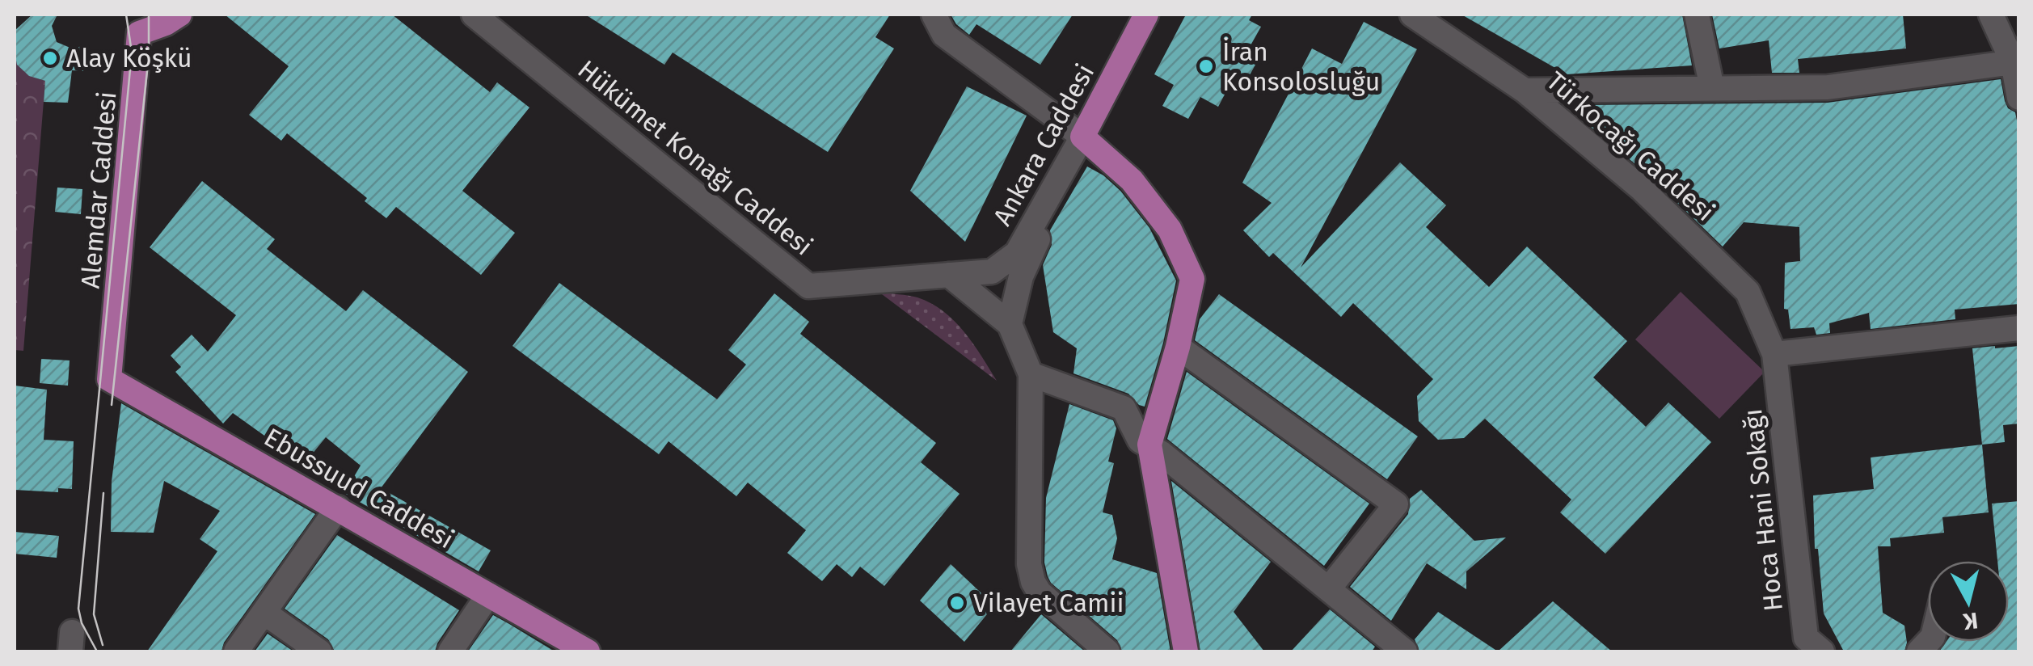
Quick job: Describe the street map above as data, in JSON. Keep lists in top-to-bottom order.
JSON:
{
  "streets": {
    "main road": ["Ankara Caddesi", "Alemdar Caddesi", "Ebussuud Caddesi"],
    "street": ["Türkocağı Caddesi", "Hükümet Konağı Caddesi", "Hoca Hani Sokağı"]
  },
  "crossings": [
    ["Ankara Caddesi", "Hükümet Konağı Caddesi"],
    ["Türkocağı Caddesi", "Hoca Hani Sokağı"],
    ["Alemdar Caddesi", "Ebussuud Caddesi"]
  ],
  "places": ["Alay Köşkü", "İran Konsolosluğu", "Vilayet Camii"],
  "north": "bottom"
}
